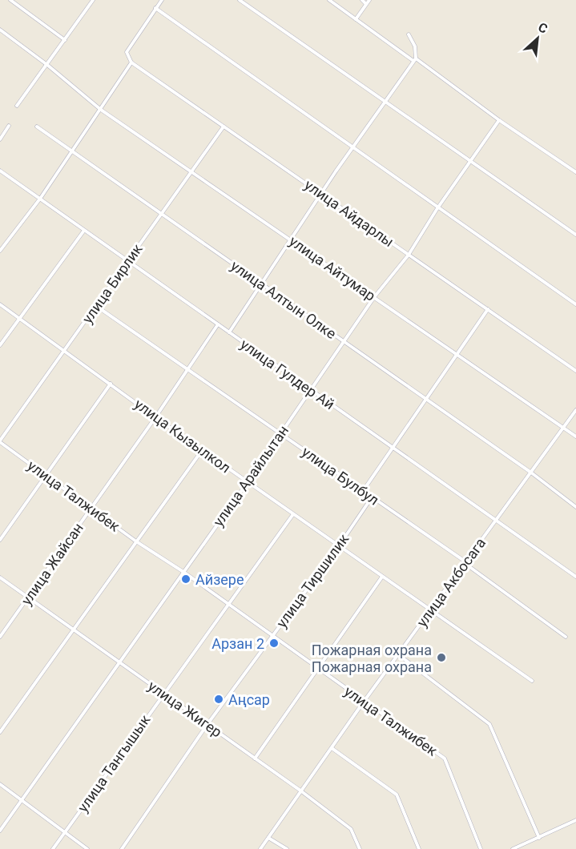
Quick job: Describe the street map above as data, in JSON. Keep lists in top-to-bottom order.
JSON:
{
  "streets": {
    "street": [
      "улица Айдарлы",
      "улица Айтумар",
      "улица Бирлик",
      "улица Алтын Олке",
      "улица Гулдер Ай",
      "улица Кызылкол",
      "улица Арайлытан",
      "улица Булбул",
      "улица Талжибек",
      "улица Жайсан",
      "улица Тиршилик",
      "улица Акбосага",
      "улица Жигер",
      "улица Тангышык"
    ]
  },
  "crossings": [
    ["улица Айдарлы", "улица Бирлик"],
    ["улица Айдарлы", "улица Арайлытан"],
    ["улица Айтумар", "улица Бирлик"],
    ["улица Айтумар", "улица Арайлытан"],
    ["улица Айтумар", "улица Акбосага"],
    ["улица Бирлик", "улица Алтын Олке"],
    ["улица Бирлик", "улица Гулдер Ай"],
    ["улица Бирлик", "улица Кызылкол"],
    ["улица Бирлик", "улица Булбул"],
    ["улица Бирлик", "улица Талжибек"],
    ["улица Алтын Олке", "улица Арайлытан"],
    ["улица Алтын Олке", "улица Акбосага"],
    ["улица Гулдер Ай", "улица Арайлытан"],
    ["улица Гулдер Ай", "улица Жайсан"],
    ["улица Гулдер Ай", "улица Акбосага"],
    ["улица Кызылкол", "улица Арайлытан"],
    ["улица Кызылкол", "улица Жайсан"],
    ["улица Кызылкол", "улица Тиршилик"],
    ["улица Кызылкол", "улица Акбосага"],
    ["улица Кызылкол", "улица Тангышык"],
    ["улица Арайлытан", "улица Булбул"],
    ["улица Арайлытан", "улица Талжибек"],
    ["улица Арайлытан", "улица Жигер"],
    ["улица Булбул", "улица Жайсан"],
    ["улица Булбул", "улица Тиршилик"],
    ["улица Булбул", "улица Акбосага"],
    ["улица Талжибек", "улица Жайсан"],
    ["улица Талжибек", "улица Тиршилик"],
    ["улица Талжибек", "улица Акбосага"],
    ["улица Талжибек", "улица Тангышык"],
    ["улица Жайсан", "улица Жигер"],
    ["улица Тиршилик", "улица Жигер"],
    ["улица Акбосага", "улица Жигер"],
    ["улица Жигер", "улица Тангышык"]
  ],
  "places": [
    "Айзере",
    "Арзан 2",
    "Пожарная охрана Пожарная охрана",
    "Аңсар"
  ],
  "north": "top right"
}
